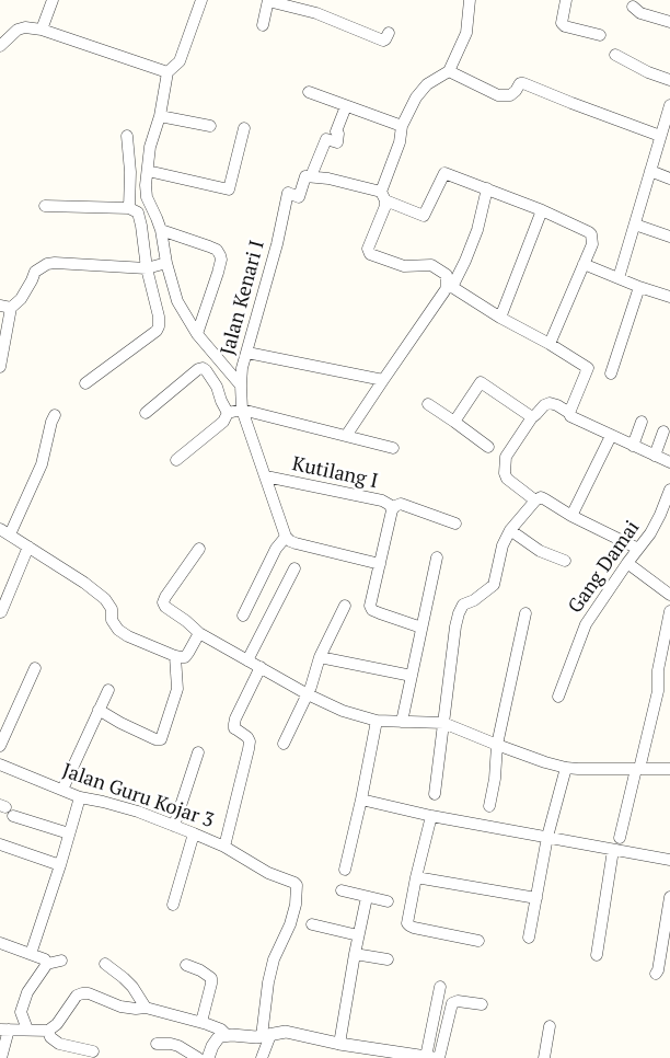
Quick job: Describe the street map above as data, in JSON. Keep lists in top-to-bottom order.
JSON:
{
  "streets": {
    "street": [
      "Jalan Kenari I",
      "Kutilang I",
      "Gang Damai",
      "Jalan Guru Kojar 3"
    ]
  }
}
